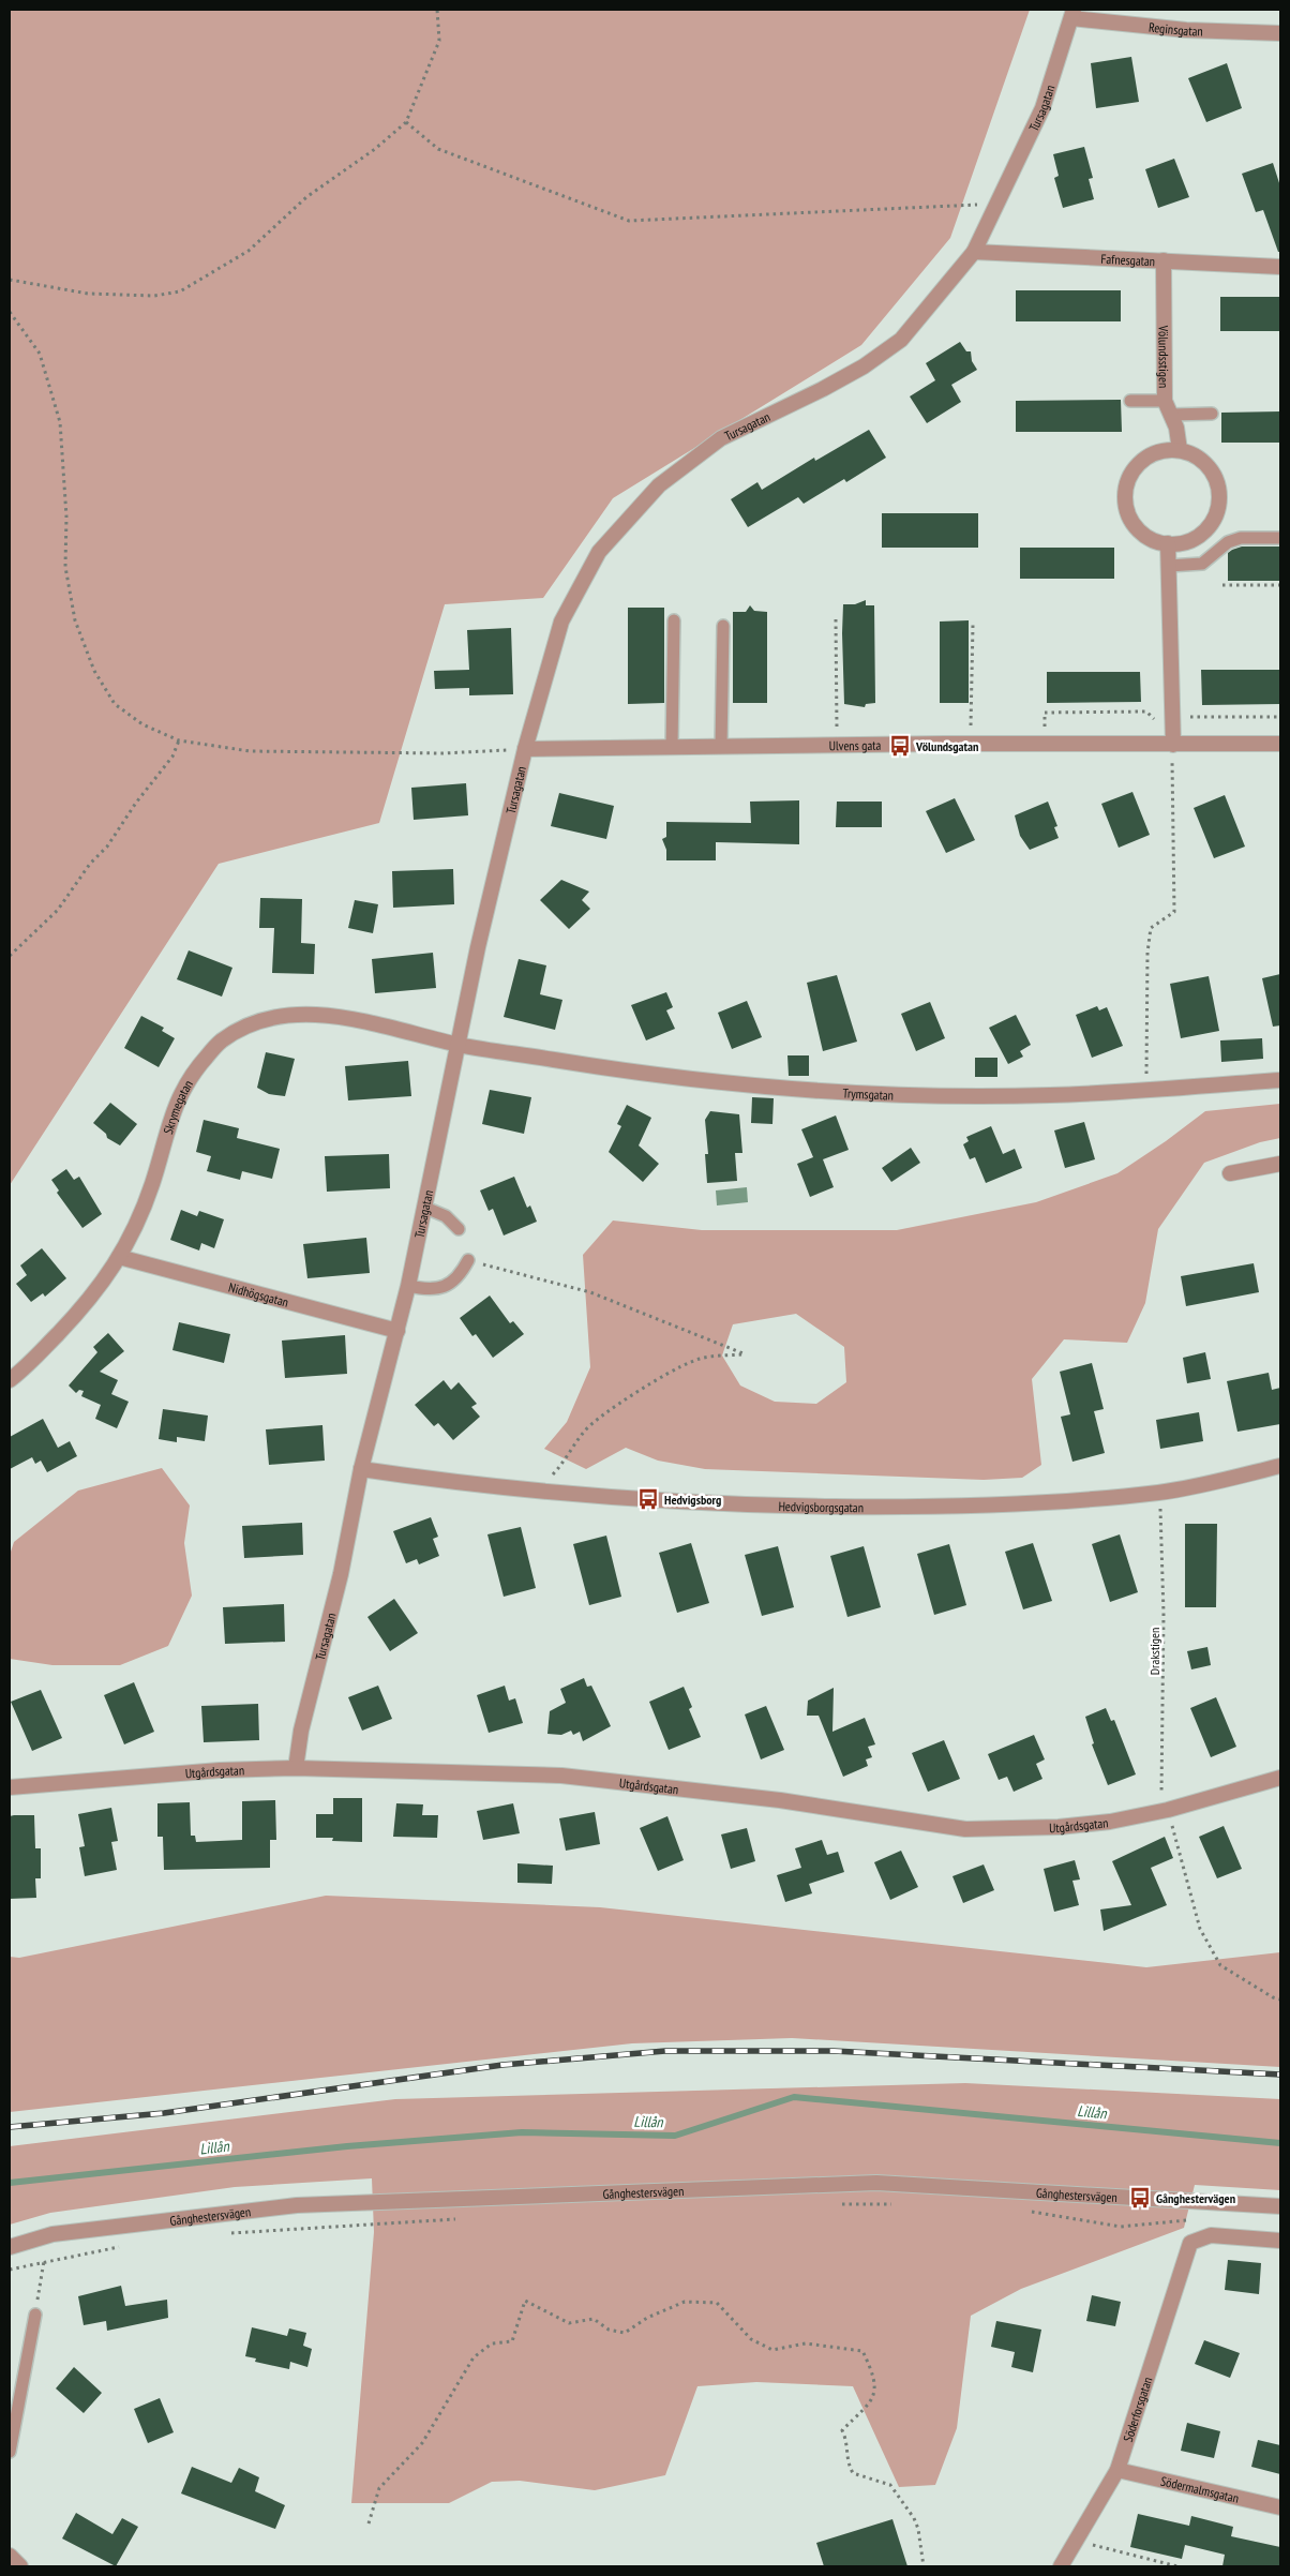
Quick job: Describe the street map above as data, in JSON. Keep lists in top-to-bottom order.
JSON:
{
  "streets": {
    "street": [
      "Reginsgatan",
      "Tursagatan",
      "Fafnesgatan",
      "Völundsstigen",
      "Ulvens gata",
      "Trymsgatan",
      "Skrymegatan",
      "Nidhögsgatan",
      "Hedvigsborgsgatan",
      "Utgårdsgatan",
      "Gånghestersvägen",
      "Söderforsgatan",
      "Södermalmsgatan"
    ],
    "path": ["Drakstigen"]
  },
  "crossings": [
    ["Reginsgatan", "Tursagatan"],
    ["Tursagatan", "Fafnesgatan"],
    ["Tursagatan", "Ulvens gata"],
    ["Tursagatan", "Trymsgatan"],
    ["Tursagatan", "Skrymegatan"],
    ["Tursagatan", "Nidhögsgatan"],
    ["Tursagatan", "Hedvigsborgsgatan"],
    ["Tursagatan", "Utgårdsgatan"],
    ["Fafnesgatan", "Völundsstigen"],
    ["Trymsgatan", "Skrymegatan"],
    ["Skrymegatan", "Nidhögsgatan"],
    ["Hedvigsborgsgatan", "Drakstigen"],
    ["Drakstigen", "Utgårdsgatan"],
    ["Söderforsgatan", "Södermalmsgatan"]
  ],
  "water": ["Lillån"],
  "places": {
    "bus stop": ["Völundsgatan", "Hedvigsborg", "Gånghestervägen"]
  }
}
